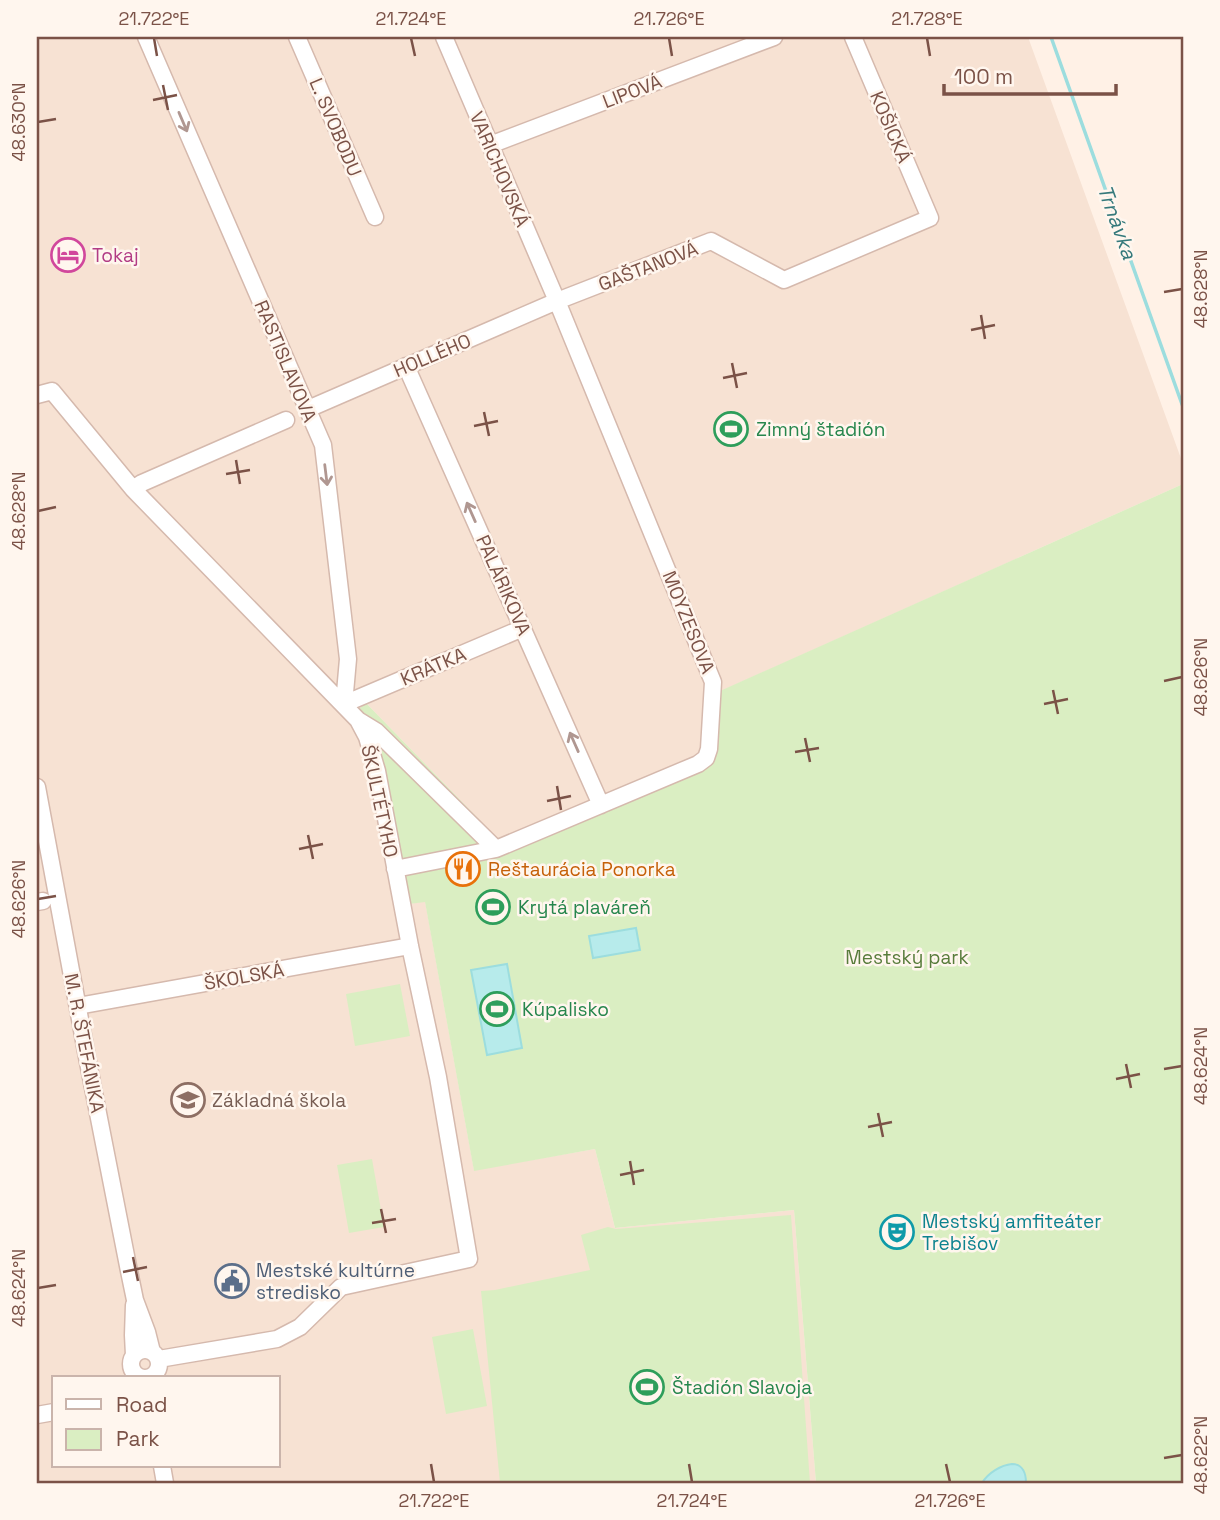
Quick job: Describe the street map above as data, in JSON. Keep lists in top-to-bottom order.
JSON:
{
  "streets": {
    "street": [
      "LIPOVÁ",
      "L. SVOBODU",
      "KOŠICKÁ",
      "VARICHOVSKÁ",
      "GAŠTANOVÁ",
      "HOLLÉHO",
      "RASTISLAVOVA",
      "PALÁRIKOVA",
      "MOYZESOVA",
      "KRÁTKA",
      "ŠKULTÉTYHO",
      "ŠKOLSKÁ",
      "M. R. ŠTEFÁNIKA"
    ]
  },
  "crossings": [
    ["LIPOVÁ", "VARICHOVSKÁ"],
    ["KOŠICKÁ", "GAŠTANOVÁ"],
    ["VARICHOVSKÁ", "GAŠTANOVÁ"],
    ["VARICHOVSKÁ", "HOLLÉHO"],
    ["VARICHOVSKÁ", "MOYZESOVA"],
    ["GAŠTANOVÁ", "HOLLÉHO"],
    ["GAŠTANOVÁ", "MOYZESOVA"],
    ["HOLLÉHO", "RASTISLAVOVA"],
    ["HOLLÉHO", "PALÁRIKOVA"],
    ["HOLLÉHO", "MOYZESOVA"],
    ["RASTISLAVOVA", "KRÁTKA"],
    ["RASTISLAVOVA", "ŠKULTÉTYHO"],
    ["PALÁRIKOVA", "MOYZESOVA"],
    ["PALÁRIKOVA", "KRÁTKA"],
    ["MOYZESOVA", "ŠKULTÉTYHO"],
    ["KRÁTKA", "ŠKULTÉTYHO"],
    ["ŠKULTÉTYHO", "ŠKOLSKÁ"],
    ["ŠKULTÉTYHO", "M. R. ŠTEFÁNIKA"],
    ["ŠKOLSKÁ", "M. R. ŠTEFÁNIKA"]
  ],
  "one_way": ["RASTISLAVOVA", "PALÁRIKOVA"],
  "water": ["Trnávka"],
  "parks": ["Mestský park"],
  "places": {
    "hotel": ["Tokaj"],
    "sports": [
      "Zimný štadión",
      "Krytá plaváreň",
      "Kúpalisko",
      "Štadión Slavoja"
    ],
    "restaurant": ["Reštaurácia Ponorka"],
    "school or university": ["Základná škola"],
    "theatre": ["Mestský amfiteáter Trebišov"],
    "public building": ["Mestské kultúrne stredisko"]
  },
  "legend": ["Road", "Park"],
  "scale_bar": "100 m",
  "coordinates": [
    "21.722°E",
    "21.724°E",
    "21.726°E",
    "21.728°E",
    "48.630°N",
    "48.628°N",
    "48.626°N",
    "48.624°N",
    "48.622°N"
  ]
}
